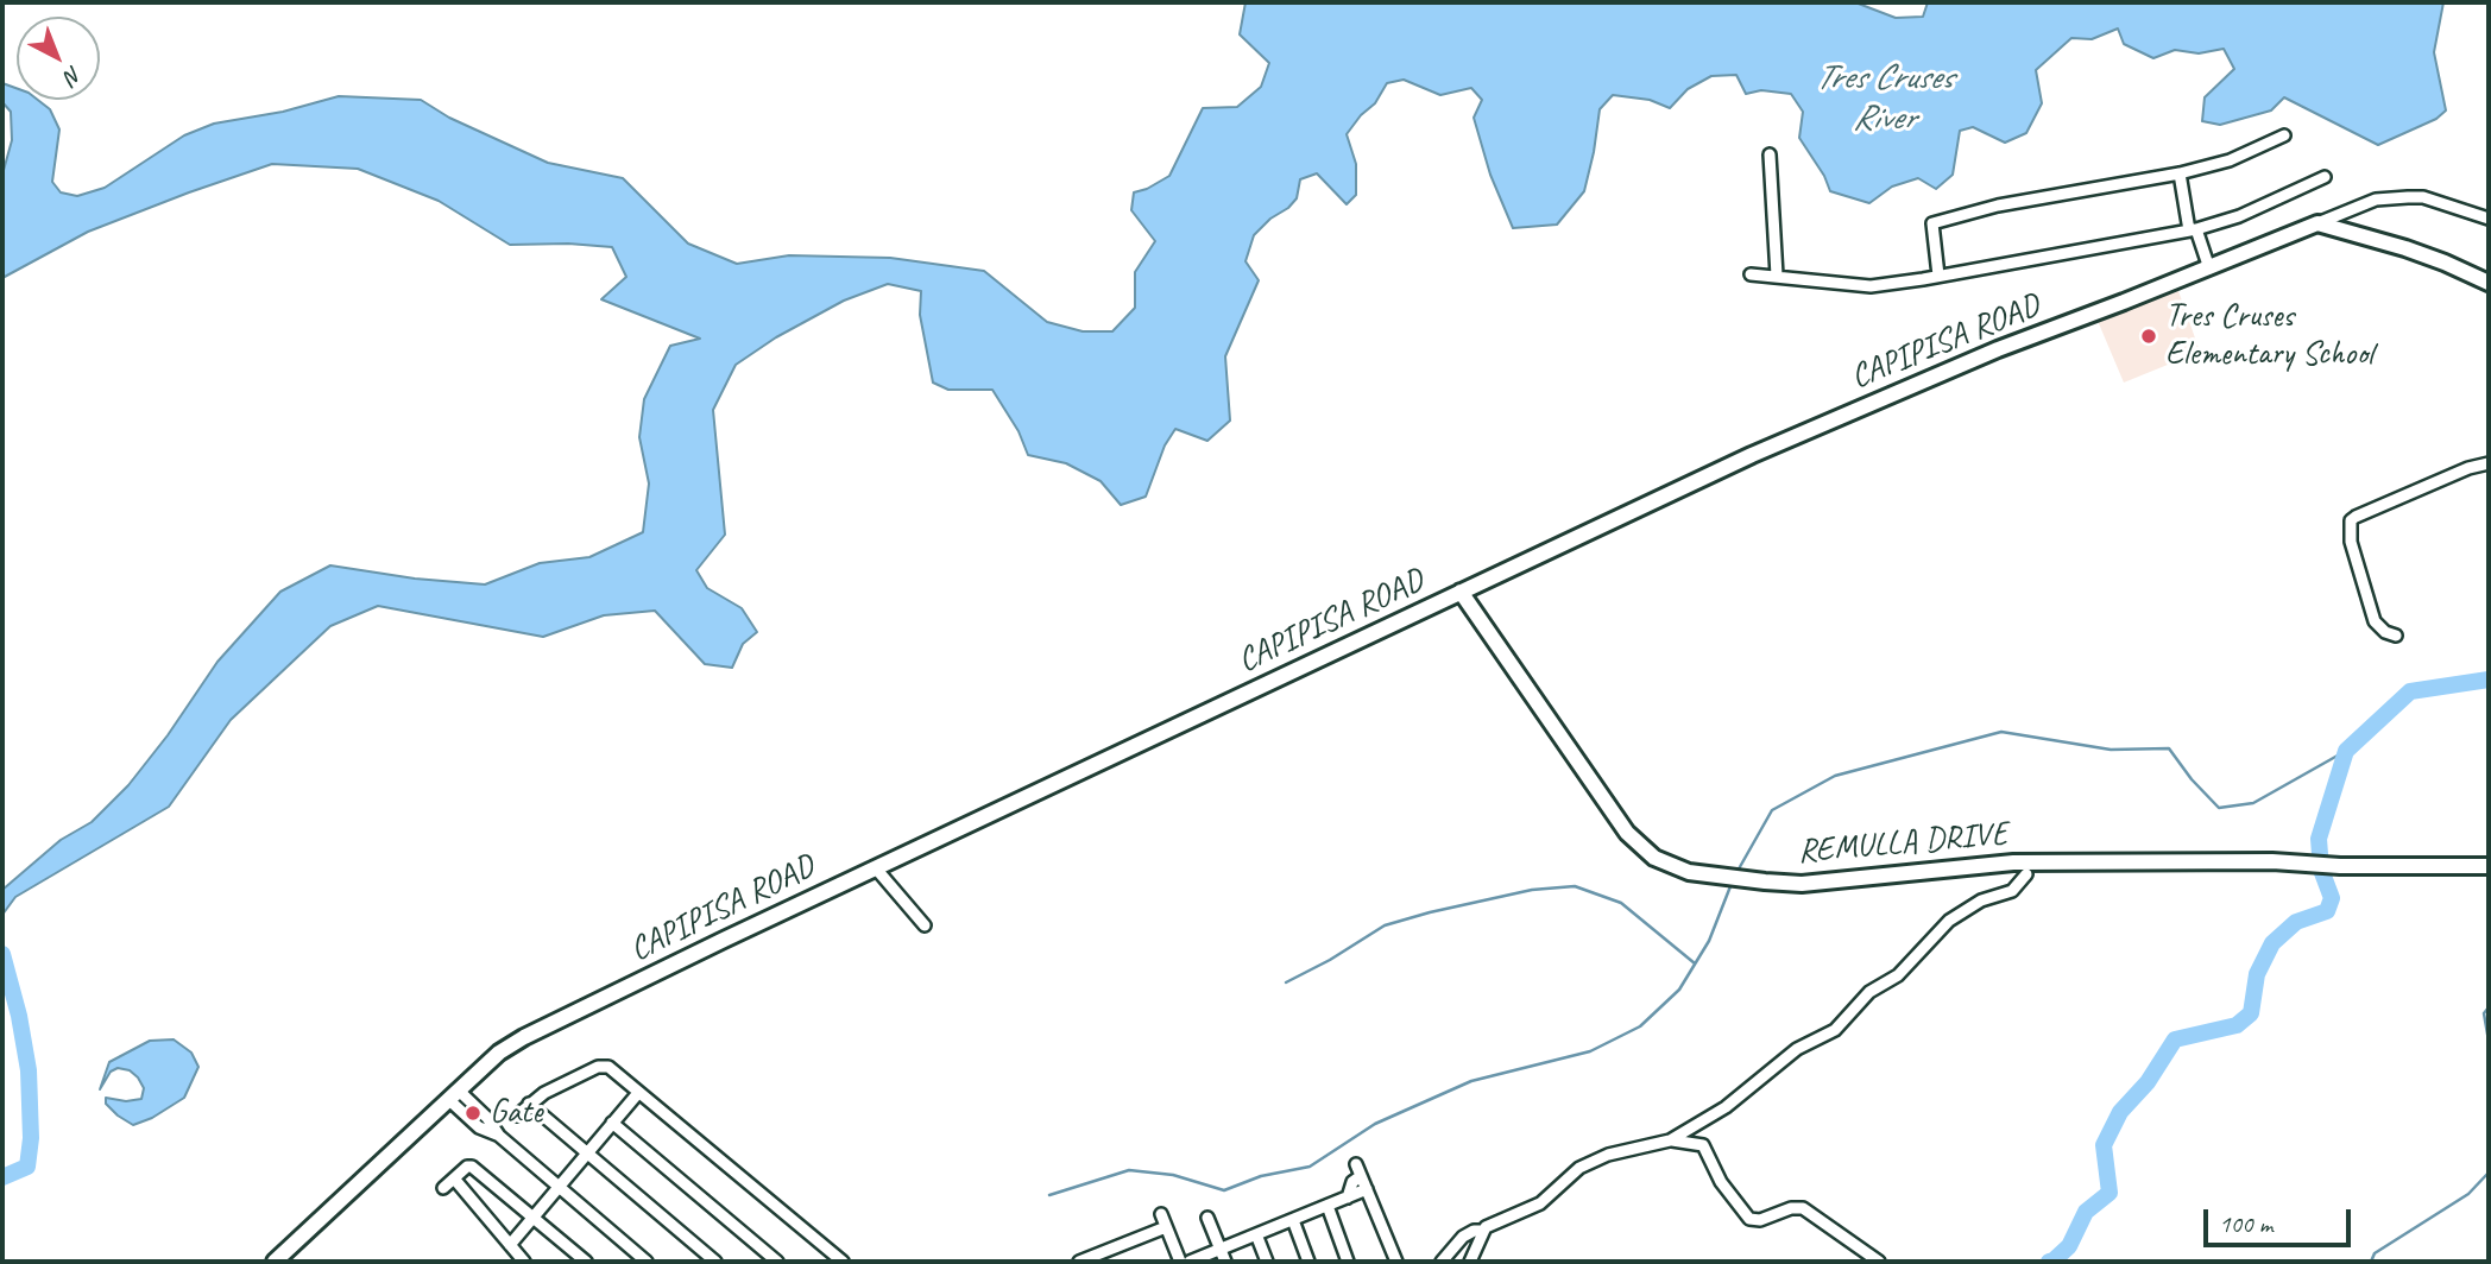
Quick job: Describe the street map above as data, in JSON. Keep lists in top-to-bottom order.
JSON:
{
  "streets": {
    "main road": ["CAPIPISA ROAD", "REMULLA DRIVE"]
  },
  "crossings": [
    ["CAPIPISA ROAD", "REMULLA DRIVE"]
  ],
  "water": ["Tres Cruses River"],
  "places": ["Tres Cruses Elementary School", "Gate"],
  "scale_bar": "100 m",
  "north": "bottom right"
}
